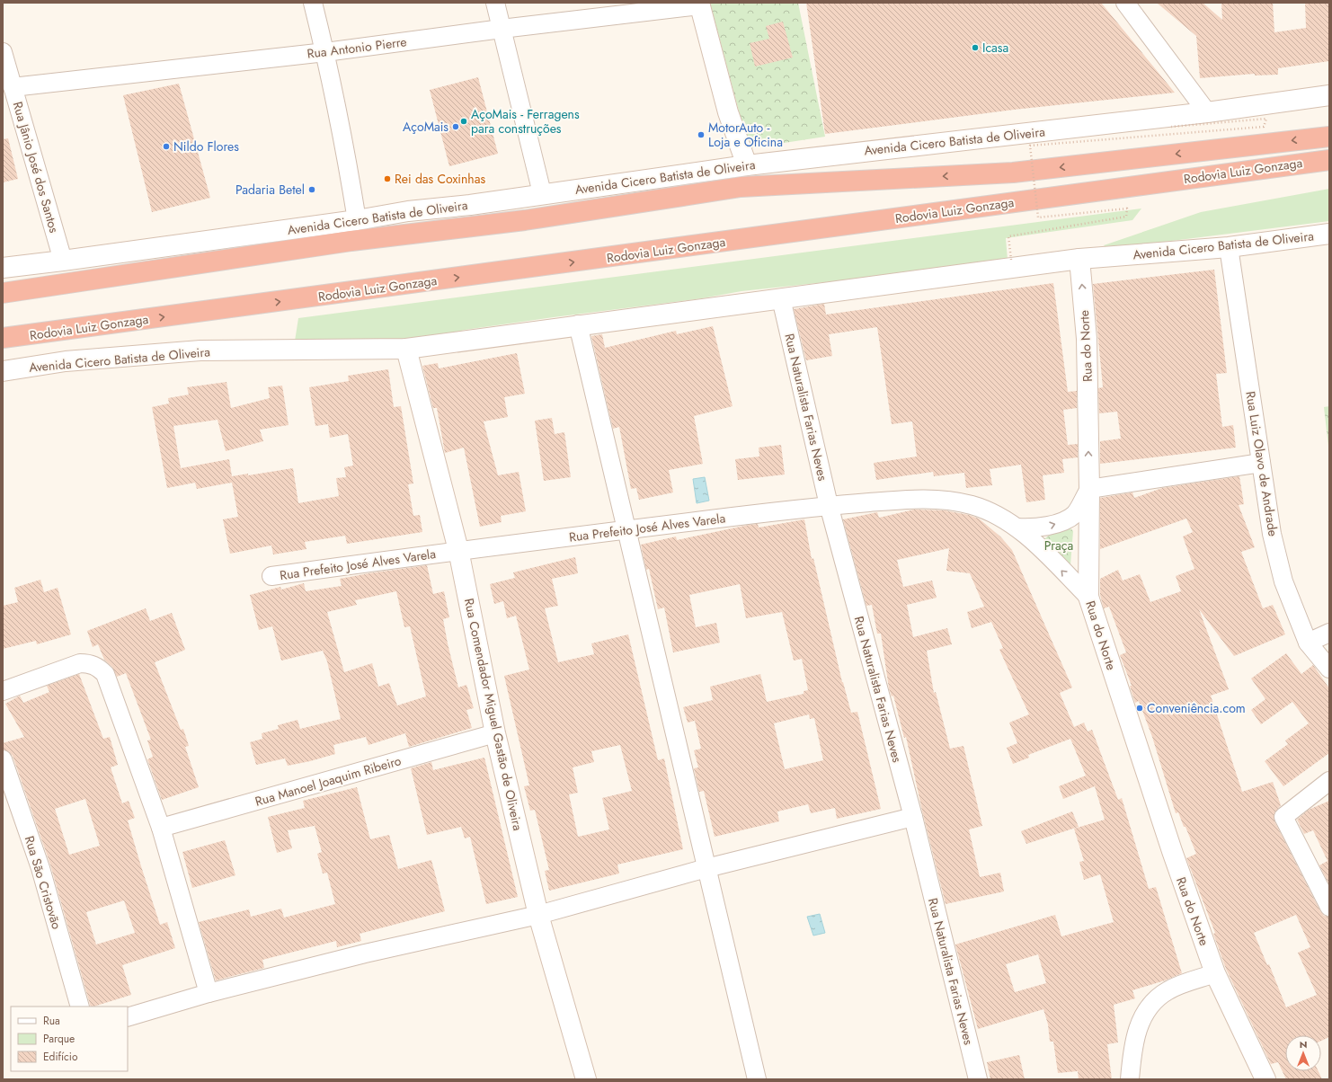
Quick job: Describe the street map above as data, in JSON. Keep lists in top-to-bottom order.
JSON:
{
  "streets": {
    "highway": ["Rodovia Luiz Gonzaga"],
    "main road": ["Avenida Cicero Batista de Oliveira", "Rua do Norte", "Rua Comendador Miguel Gastão de Oliveira"],
    "street": [
      "Rua Antonio Pierre",
      "Rua Jânio José dos Santos",
      "Rua Naturalista Farias Neves",
      "Rua Luiz Olavo de Andrade",
      "Rua Prefeito José Alves Varela",
      "Rua Manoel Joaquim Ribeiro",
      "Rua São Cristovão"
    ]
  },
  "crossings": [
    ["Rua Antonio Pierre", "Rua Jânio José dos Santos"],
    ["Avenida Cicero Batista de Oliveira", "Rua Jânio José dos Santos"],
    ["Avenida Cicero Batista de Oliveira", "Rua do Norte"],
    ["Avenida Cicero Batista de Oliveira", "Rua Naturalista Farias Neves"],
    ["Avenida Cicero Batista de Oliveira", "Rua Luiz Olavo de Andrade"],
    ["Avenida Cicero Batista de Oliveira", "Rua Comendador Miguel Gastão de Oliveira"],
    ["Rua do Norte", "Rua Prefeito José Alves Varela"],
    ["Rua Naturalista Farias Neves", "Rua Prefeito José Alves Varela"],
    ["Rua Prefeito José Alves Varela", "Rua Comendador Miguel Gastão de Oliveira"],
    ["Rua Comendador Miguel Gastão de Oliveira", "Rua Manoel Joaquim Ribeiro"]
  ],
  "parks": ["Praça"],
  "places": [
    "Icasa",
    "AçoMais - Ferragens para construções",
    "AçoMais",
    "MotorAuto - Loja e Oficina",
    "Nildo Flores",
    "Rei das Coxinhas",
    "Padaria Betel",
    "Conveniência.com"
  ],
  "legend": ["Rua", "Parque", "Edifício"],
  "north": "top"
}
